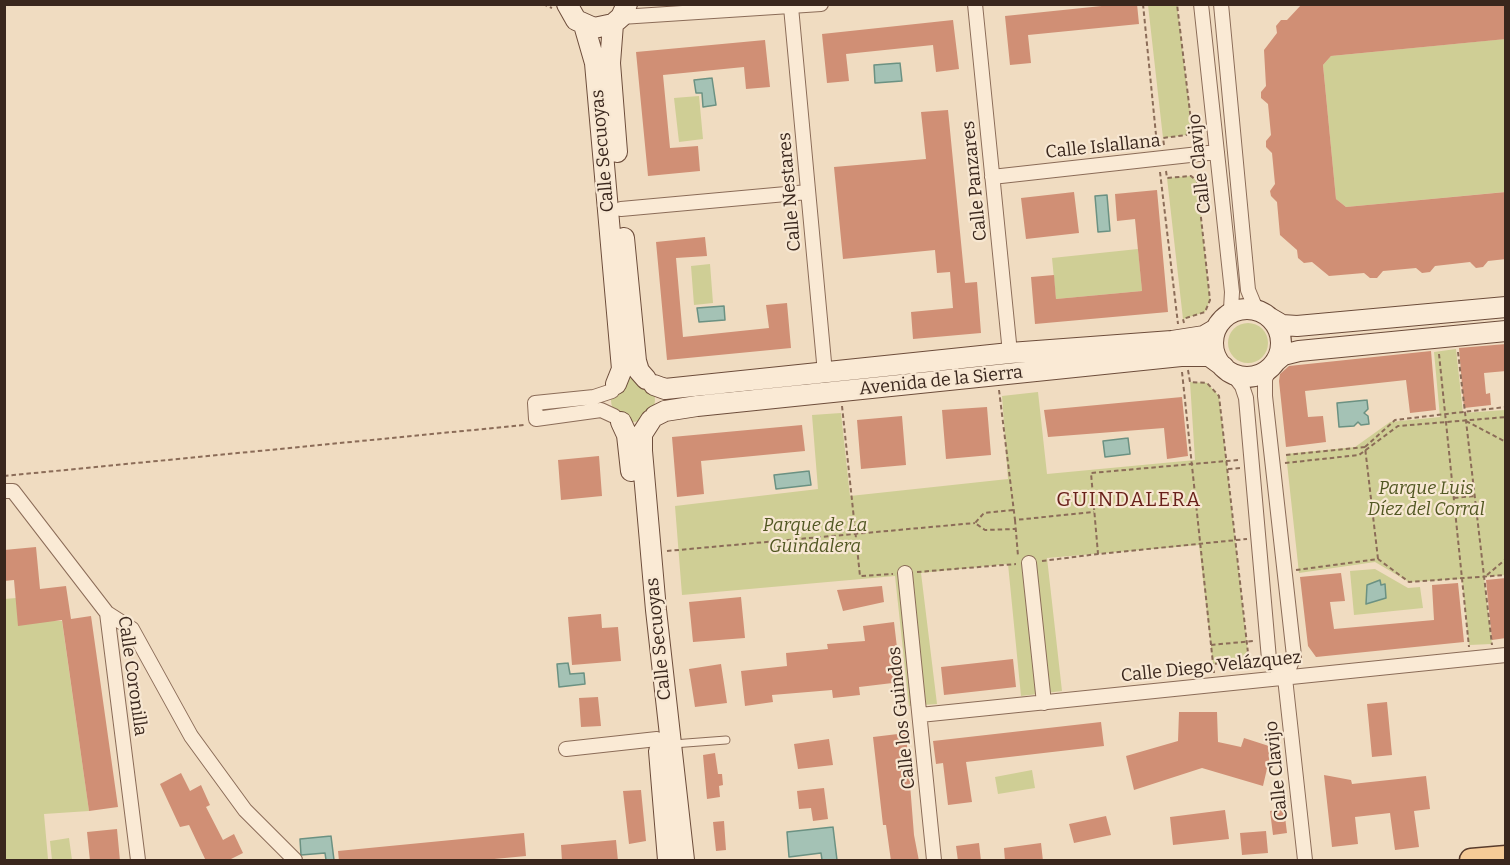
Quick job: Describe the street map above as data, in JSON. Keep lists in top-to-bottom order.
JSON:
{
  "streets": {
    "main road": ["Calle Secuoyas", "Avenida de la Sierra"],
    "street": [
      "Calle Islallana",
      "Calle Clavijo",
      "Calle Panzares",
      "Calle Nestares",
      "Calle Diego Velázquez",
      "Calle Coronilla",
      "Calle los Guindos"
    ]
  },
  "crossings": [
    ["Calle Islallana", "Calle Clavijo"],
    ["Calle Islallana", "Calle Panzares"],
    ["Calle Secuoyas", "Avenida de la Sierra"],
    ["Calle Clavijo", "Avenida de la Sierra"],
    ["Calle Clavijo", "Calle Diego Velázquez"],
    ["Calle Panzares", "Avenida de la Sierra"],
    ["Calle Nestares", "Avenida de la Sierra"],
    ["Calle Diego Velázquez", "Calle los Guindos"]
  ],
  "districts": ["GUINDALERA"],
  "parks": ["Parque Luis Díez del Corral", "Parque de La Guindalera"]
}
